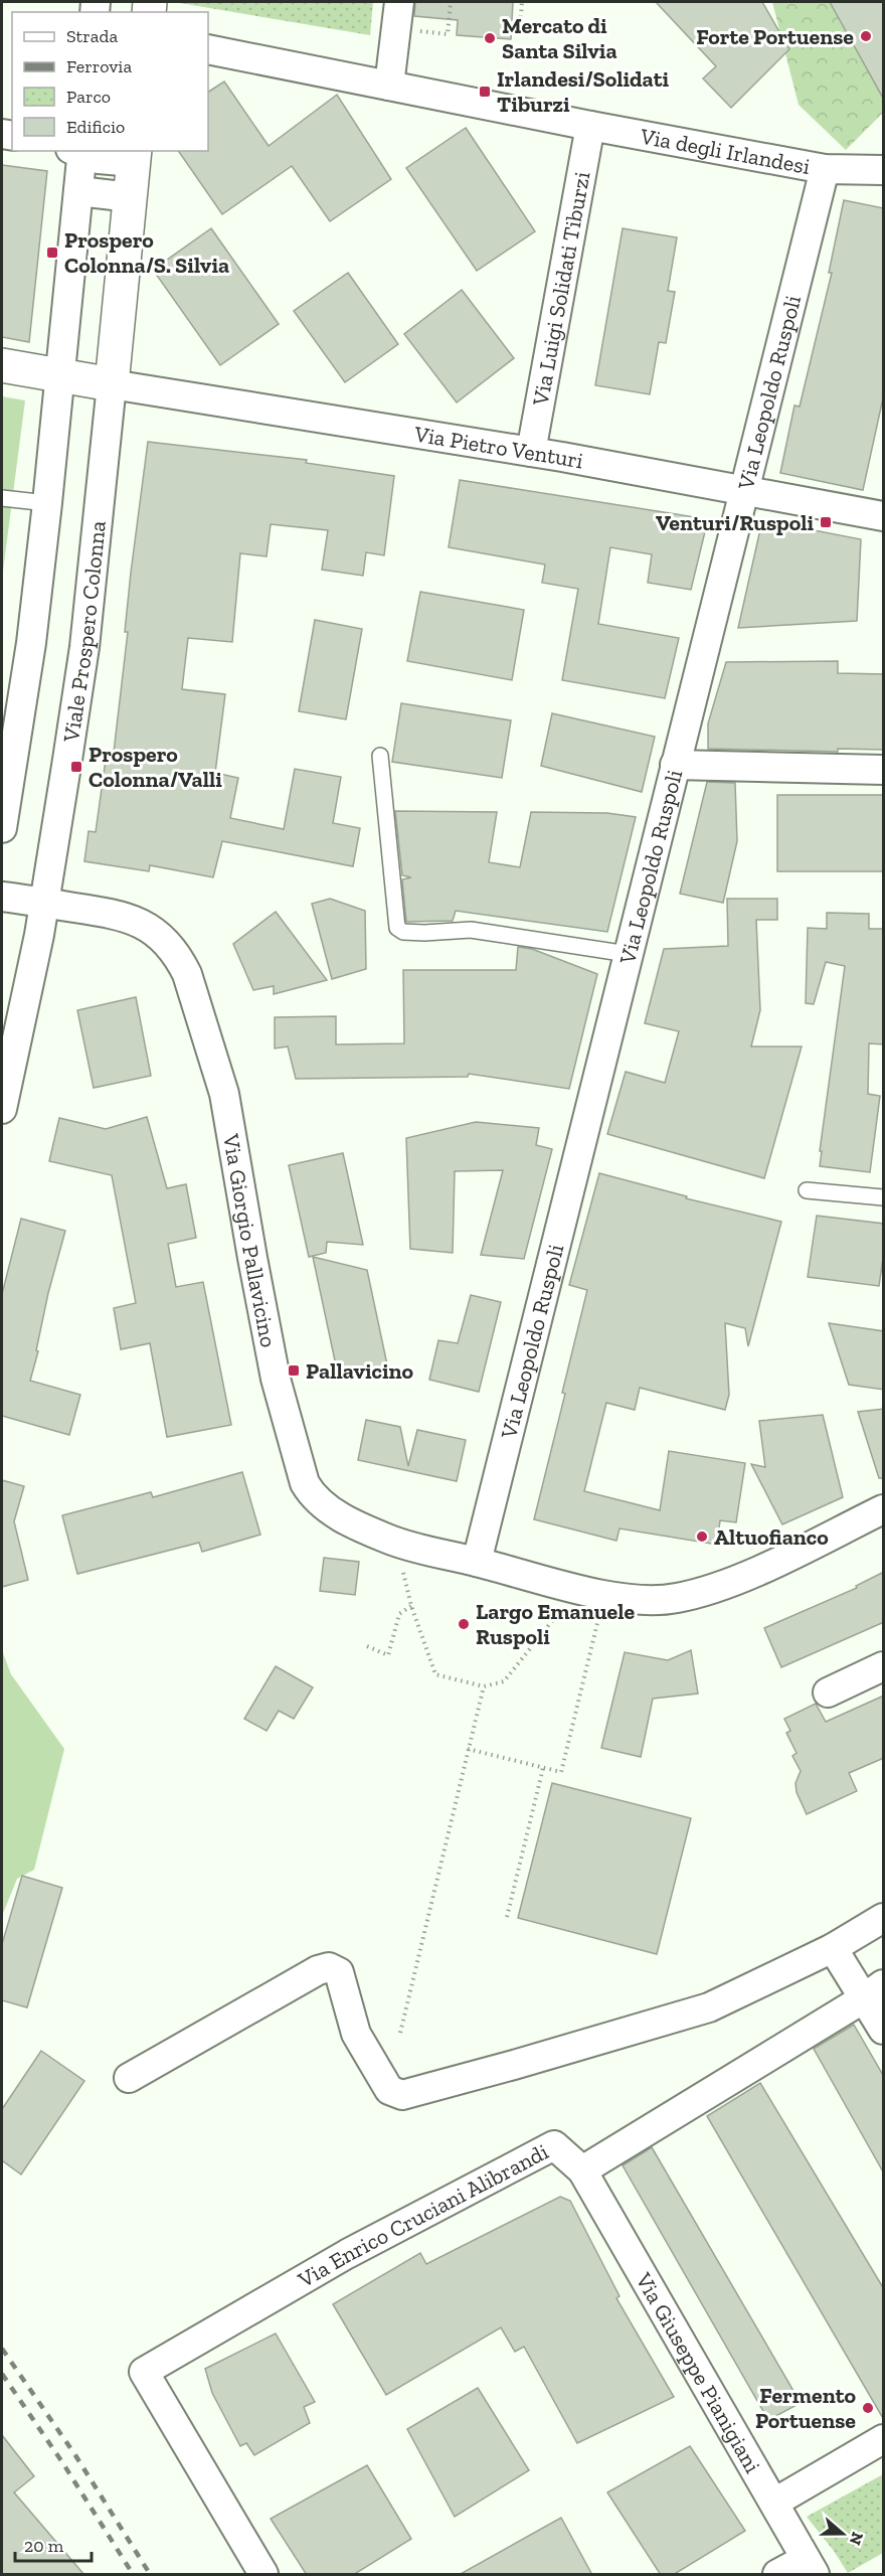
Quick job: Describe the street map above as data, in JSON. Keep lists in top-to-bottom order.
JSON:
{
  "streets": {
    "street": [
      "Via degli Irlandesi",
      "Via Luigi Solidati Tiburzi",
      "Via Leopoldo Ruspoli",
      "Via Pietro Venturi",
      "Viale Prospero Colonna",
      "Via Giorgio Pallavicino",
      "Via Enrico Cruciani Alibrandi",
      "Via Giuseppe Pianigiani"
    ]
  },
  "crossings": [
    ["Via degli Irlandesi", "Via Luigi Solidati Tiburzi"],
    ["Via degli Irlandesi", "Via Leopoldo Ruspoli"],
    ["Via Luigi Solidati Tiburzi", "Via Pietro Venturi"],
    ["Via Leopoldo Ruspoli", "Via Pietro Venturi"],
    ["Via Leopoldo Ruspoli", "Via Giorgio Pallavicino"],
    ["Via Pietro Venturi", "Viale Prospero Colonna"],
    ["Viale Prospero Colonna", "Via Giorgio Pallavicino"],
    ["Via Enrico Cruciani Alibrandi", "Via Giuseppe Pianigiani"]
  ],
  "places": {
    "other": [
      "Forte Portuense",
      "Mercato di Santa Silvia",
      "Altuofianco",
      "Largo Emanuele Ruspoli",
      "Fermento Portuense"
    ],
    "transit": [
      "Irlandesi/Solidati Tiburzi",
      "Prospero Colonna/S. Silvia",
      "Venturi/Ruspoli",
      "Prospero Colonna/Valli",
      "Pallavicino"
    ]
  },
  "legend": [
    "Strada",
    "Ferrovia",
    "Parco",
    "Edificio"
  ],
  "scale_bar": "20 m",
  "north": "right"
}
